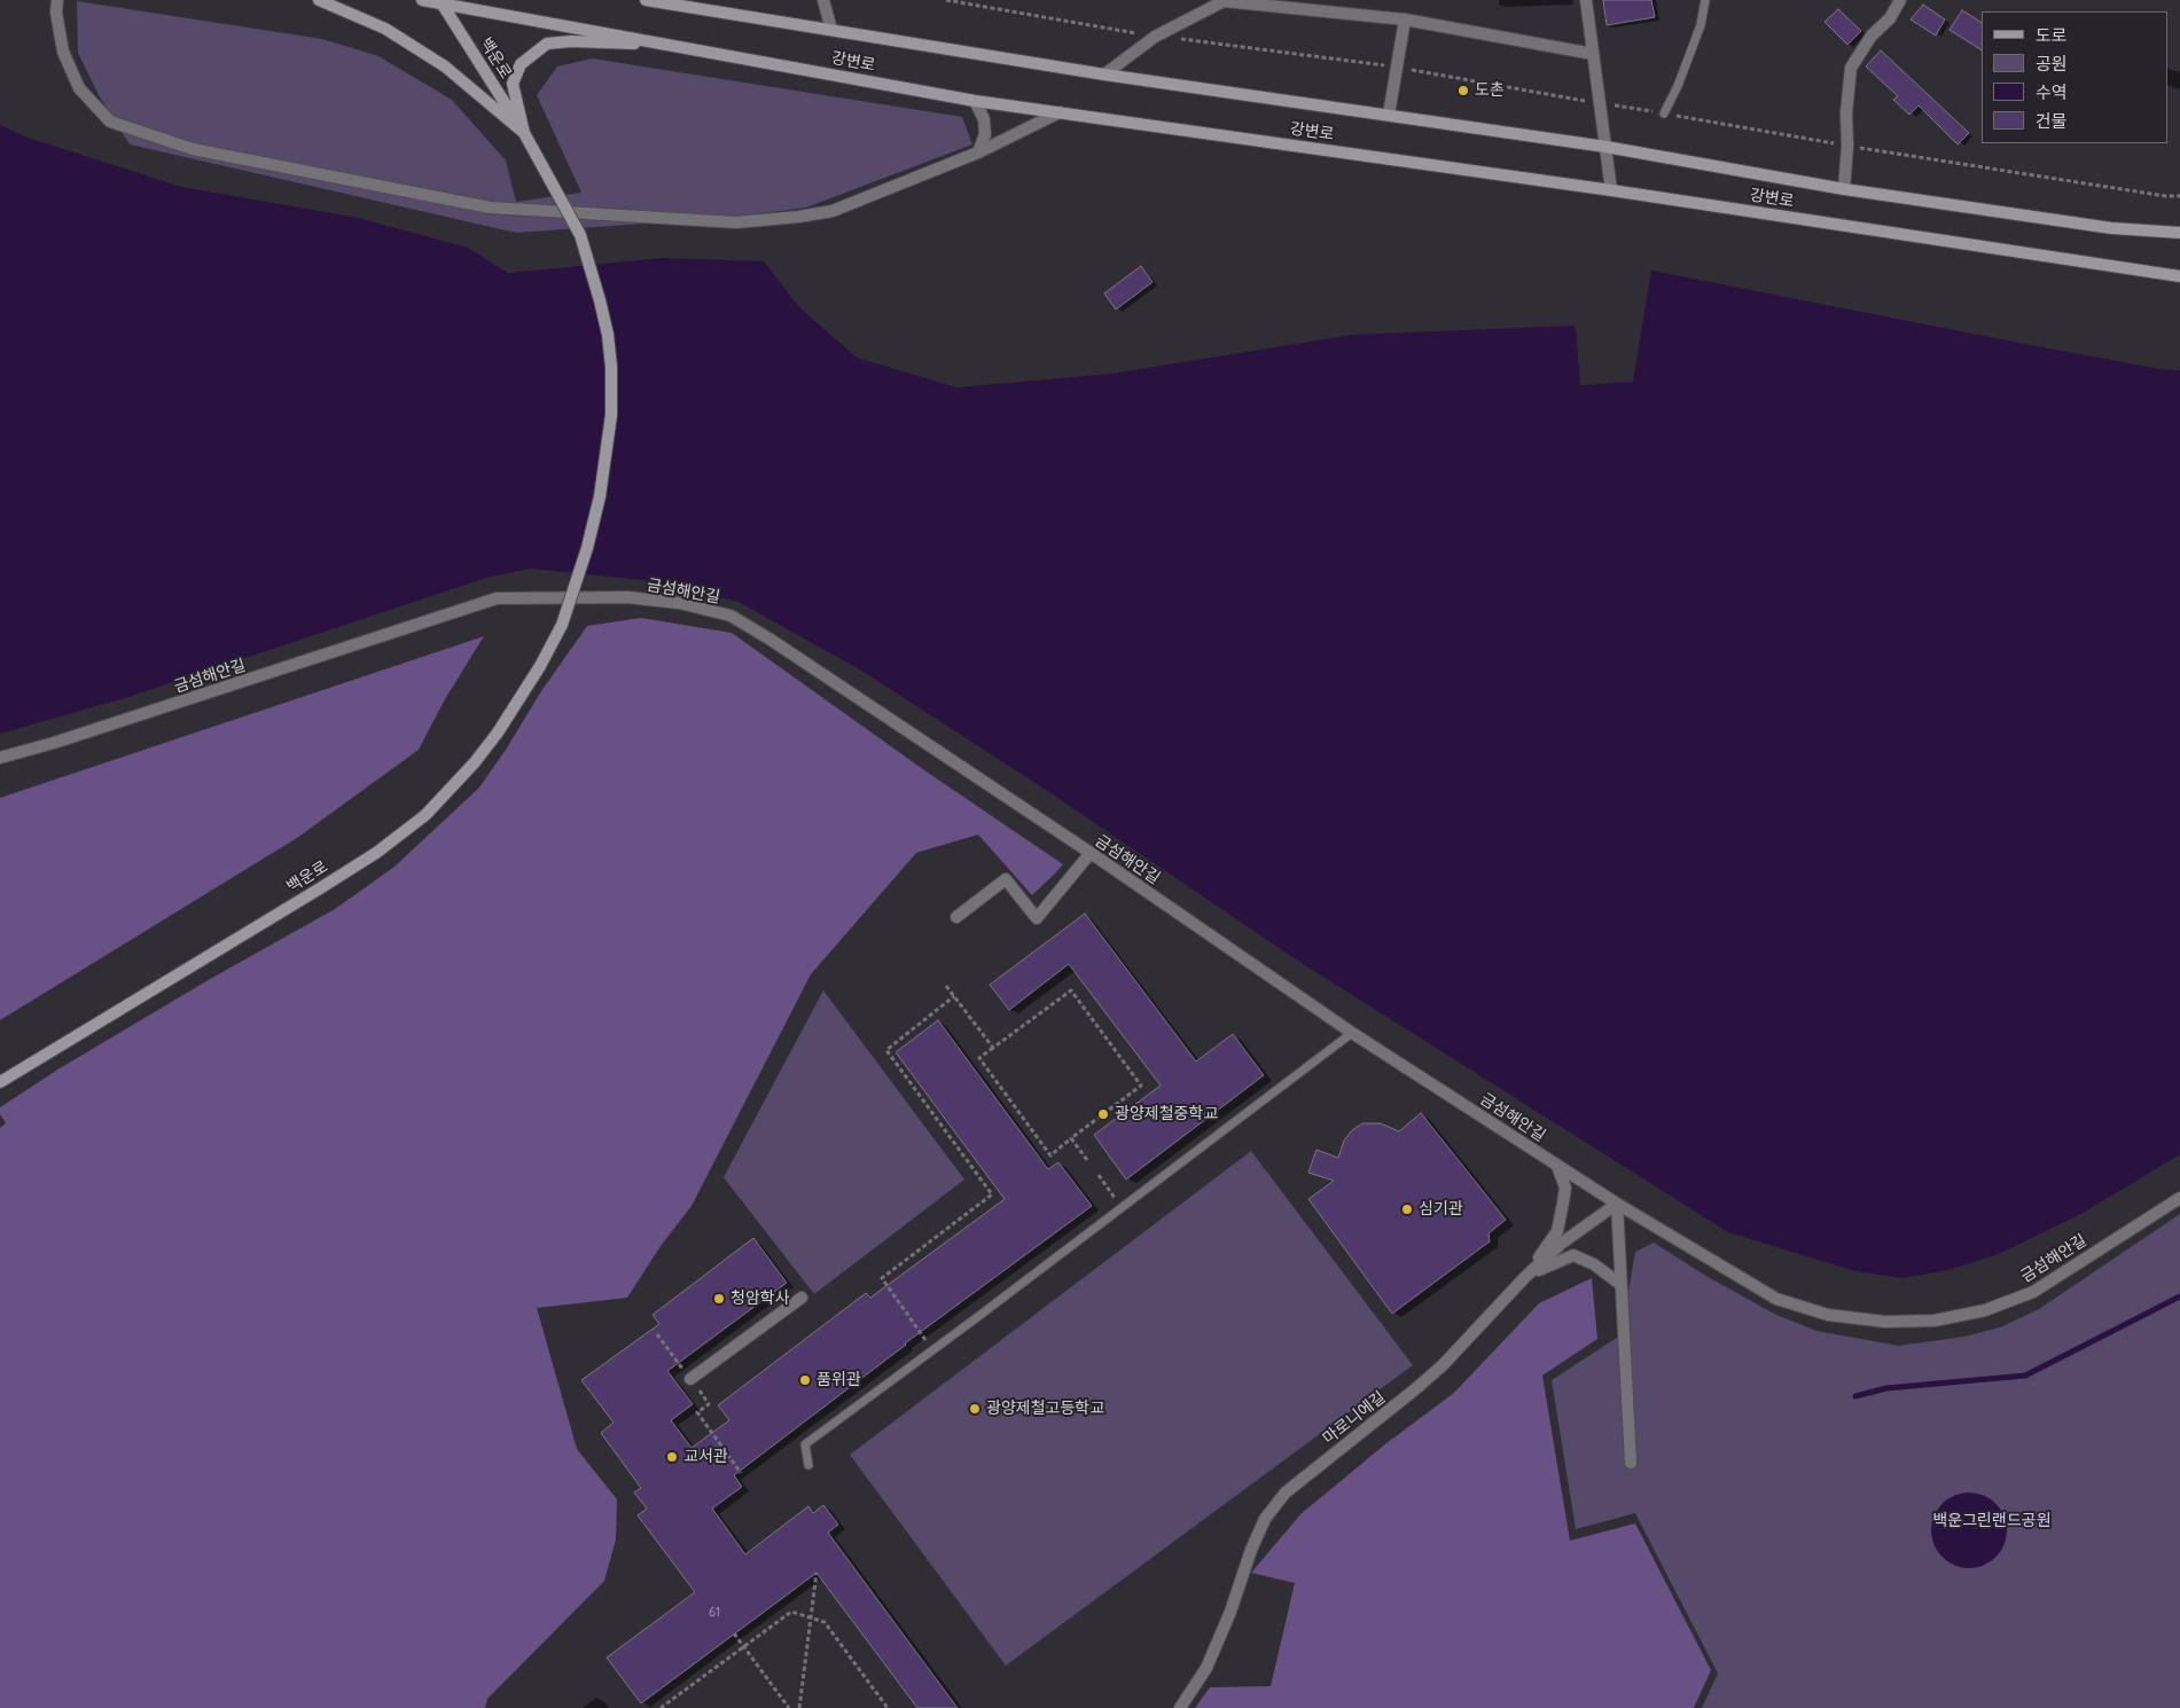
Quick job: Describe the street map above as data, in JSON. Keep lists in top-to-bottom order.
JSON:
{
  "streets": {
    "main road": ["백운로", "강변로"],
    "street": ["금섬해안길", "마로니에길"]
  },
  "crossings": [
    ["백운로", "강변로"],
    ["금섬해안길", "마로니에길"]
  ],
  "parks": ["백운그린랜드공원"],
  "places": [
    "도촌",
    "광양제철중학교",
    "심기관",
    "청암학사",
    "품위관",
    "광양제철고등학교",
    "교서관"
  ],
  "house_numbers": ["61"],
  "legend": [
    "도로",
    "공원",
    "수역",
    "건물"
  ]
}
